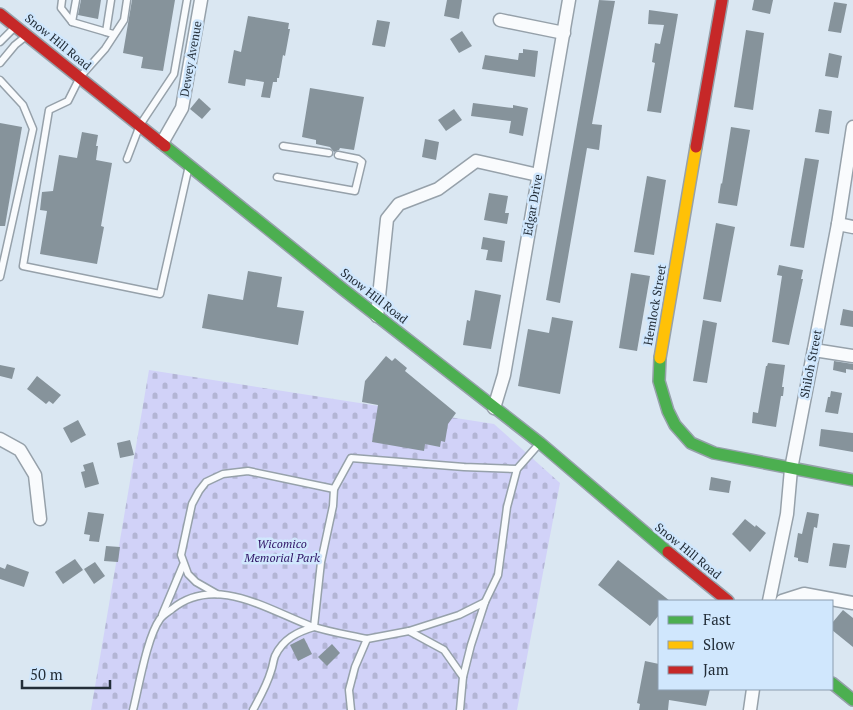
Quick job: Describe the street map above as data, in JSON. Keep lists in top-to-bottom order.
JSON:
{
  "streets": {
    "main road": ["Snow Hill Road", "Hemlock Street"],
    "street": ["Dewey Avenue", "Edgar Drive", "Shiloh Street"]
  },
  "crossings": [
    ["Snow Hill Road", "Dewey Avenue"],
    ["Snow Hill Road", "Edgar Drive"],
    ["Hemlock Street", "Shiloh Street"]
  ],
  "parks": ["Wicomico Memorial Park"],
  "legend": ["Fast", "Slow", "Jam"],
  "scale_bar": "50 m"
}
